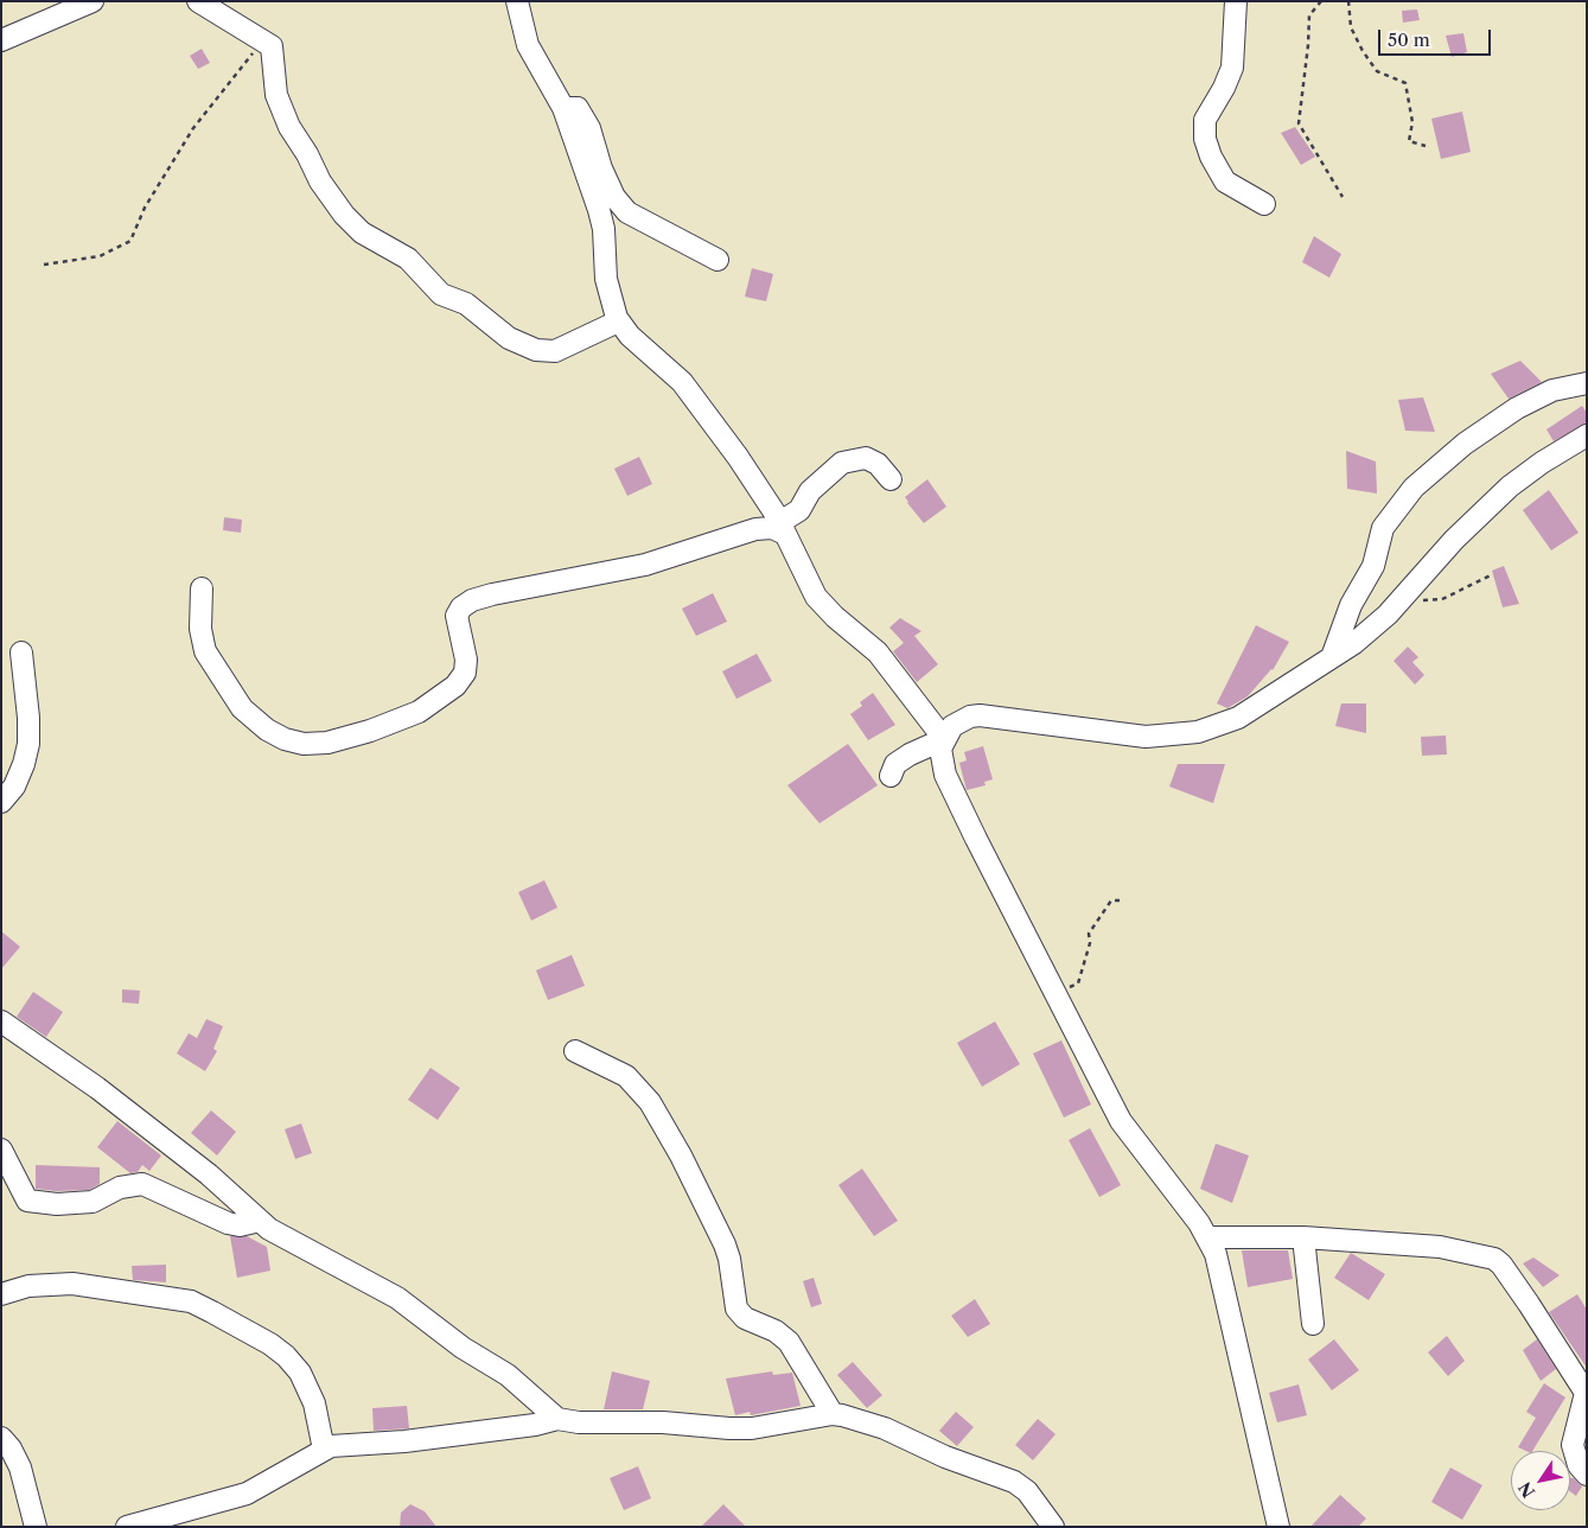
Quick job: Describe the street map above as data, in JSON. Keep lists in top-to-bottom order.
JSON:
{
  "scale_bar": "50 m",
  "north": "bottom left"
}
